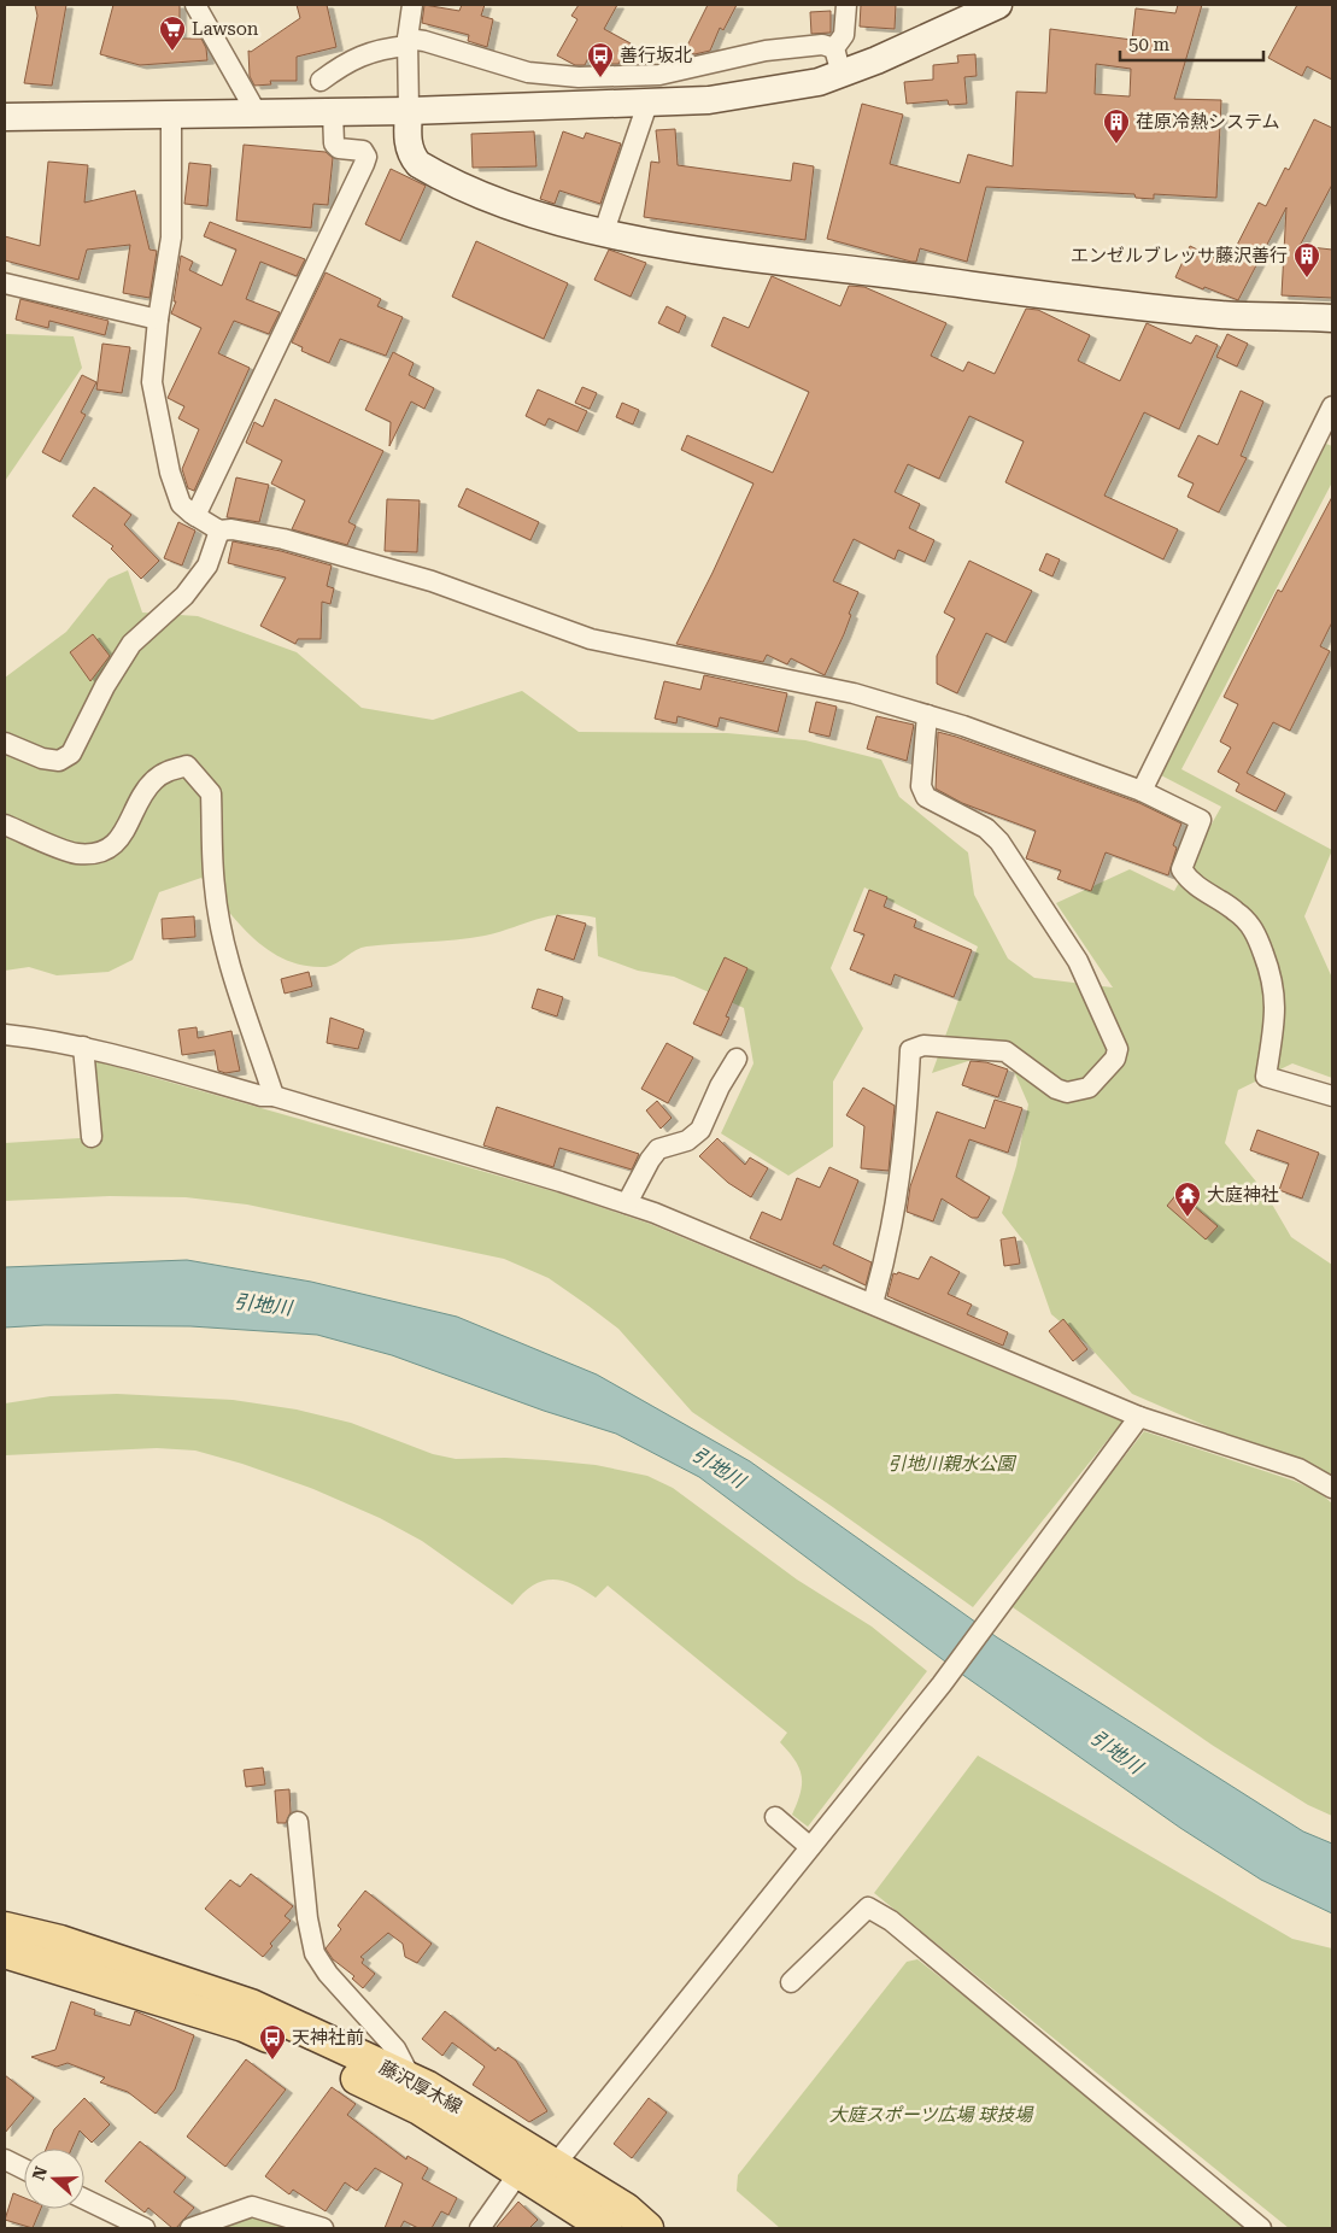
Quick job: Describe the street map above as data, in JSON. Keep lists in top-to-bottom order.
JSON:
{
  "streets": {
    "main road": ["藤沢厚木線"]
  },
  "water": ["引地川"],
  "parks": ["引地川親水公園", "大庭スポーツ広場 球技場"],
  "places": {
    "supermarket": ["Lawson"],
    "bus stop": ["善行坂北", "天神社前"],
    "building": ["荏原冷熱システム", "エンゼルブレッサ藤沢善行"],
    "temple": ["大庭神社"]
  },
  "scale_bar": "50 m",
  "north": "left"
}
